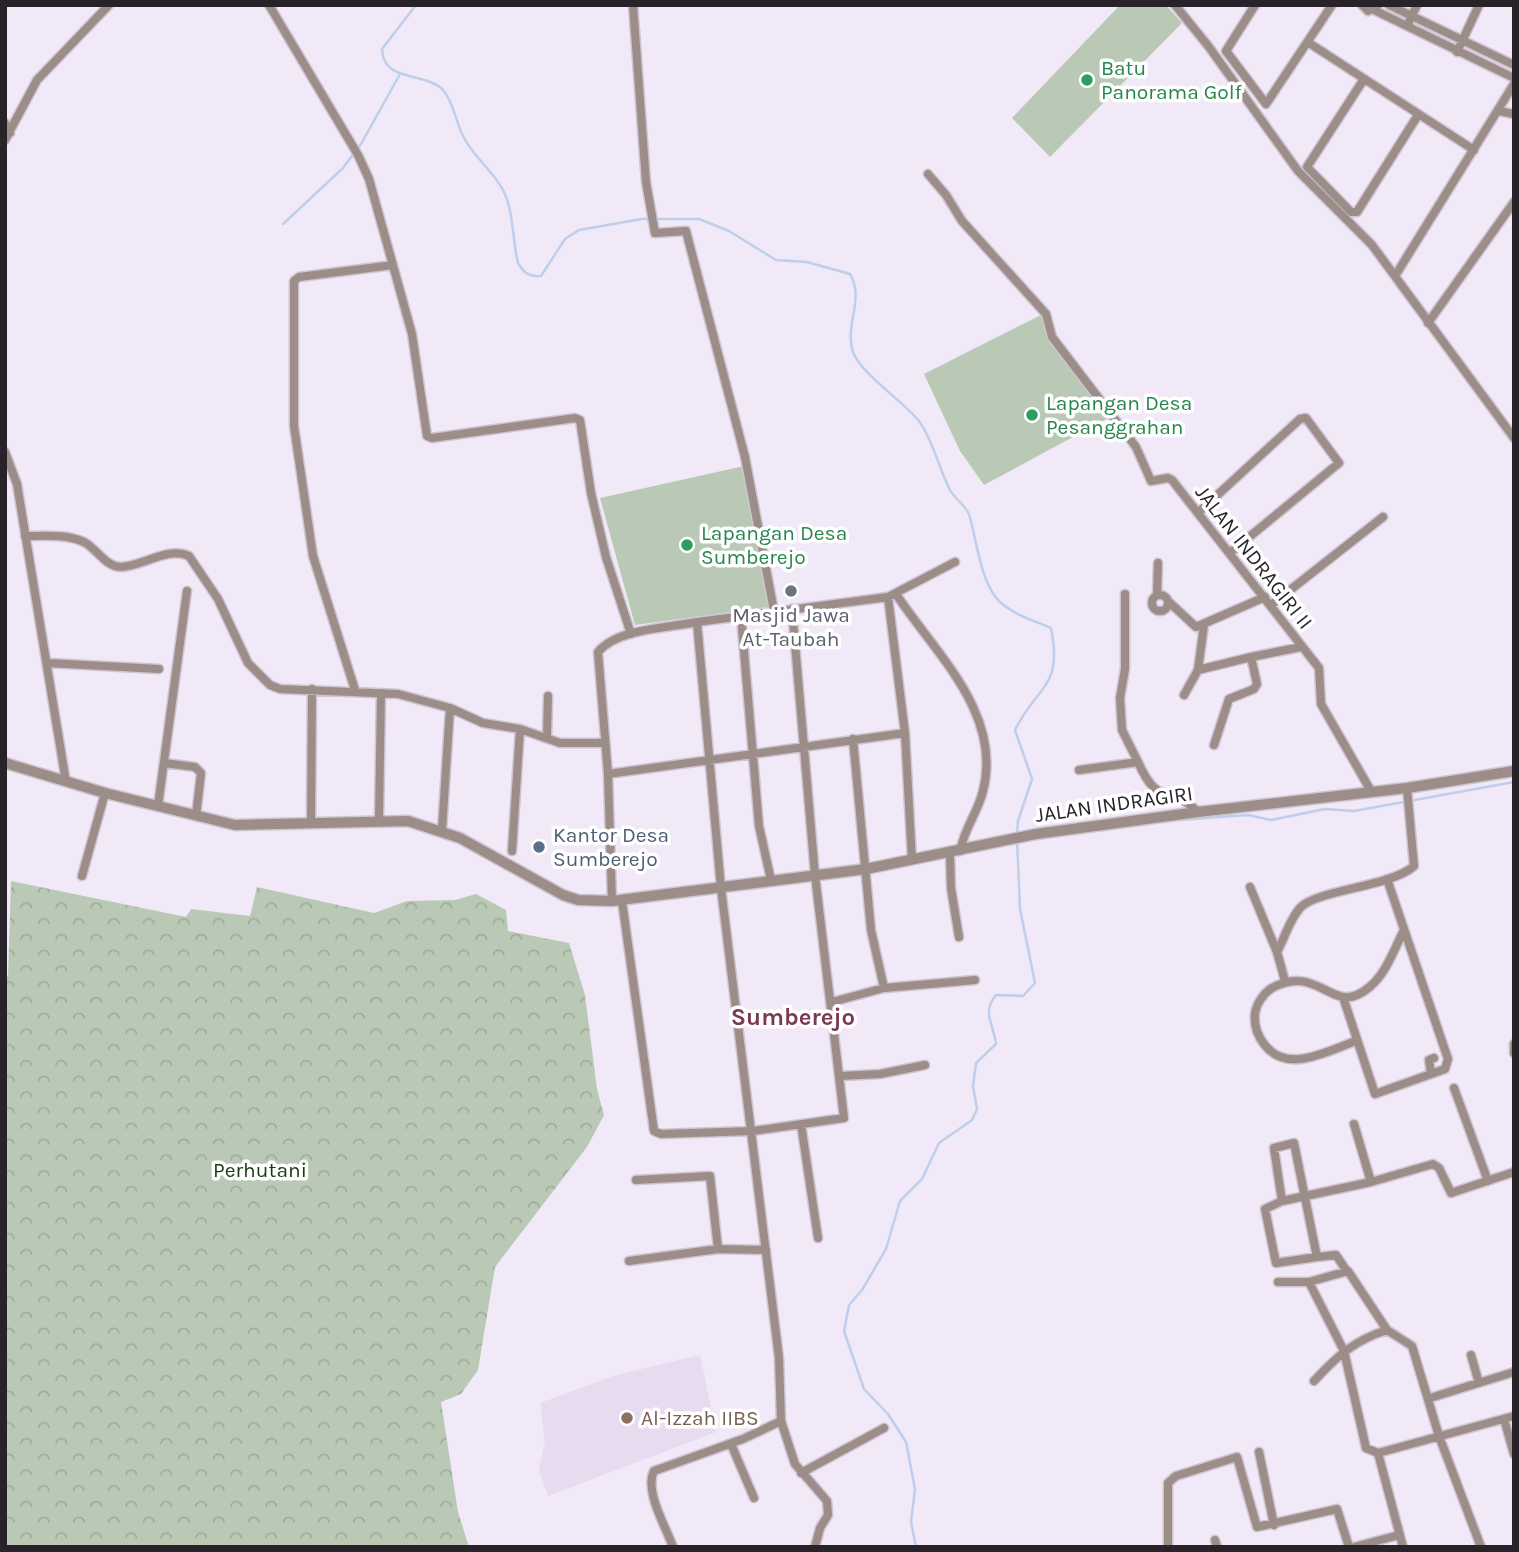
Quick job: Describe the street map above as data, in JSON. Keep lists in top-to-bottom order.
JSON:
{
  "streets": {
    "street": ["JALAN INDRAGIRI II", "JALAN INDRAGIRI"]
  },
  "crossings": [
    ["JALAN INDRAGIRI II", "JALAN INDRAGIRI"]
  ],
  "districts": ["Sumberejo"],
  "parks": ["Perhutani"],
  "places": [
    "Batu Panorama Golf",
    "Lapangan Desa Pesanggrahan",
    "Lapangan Desa Sumberejo",
    "Masjid Jawa At-Taubah",
    "Kantor Desa Sumberejo",
    "Al-Izzah IIBS"
  ]
}
